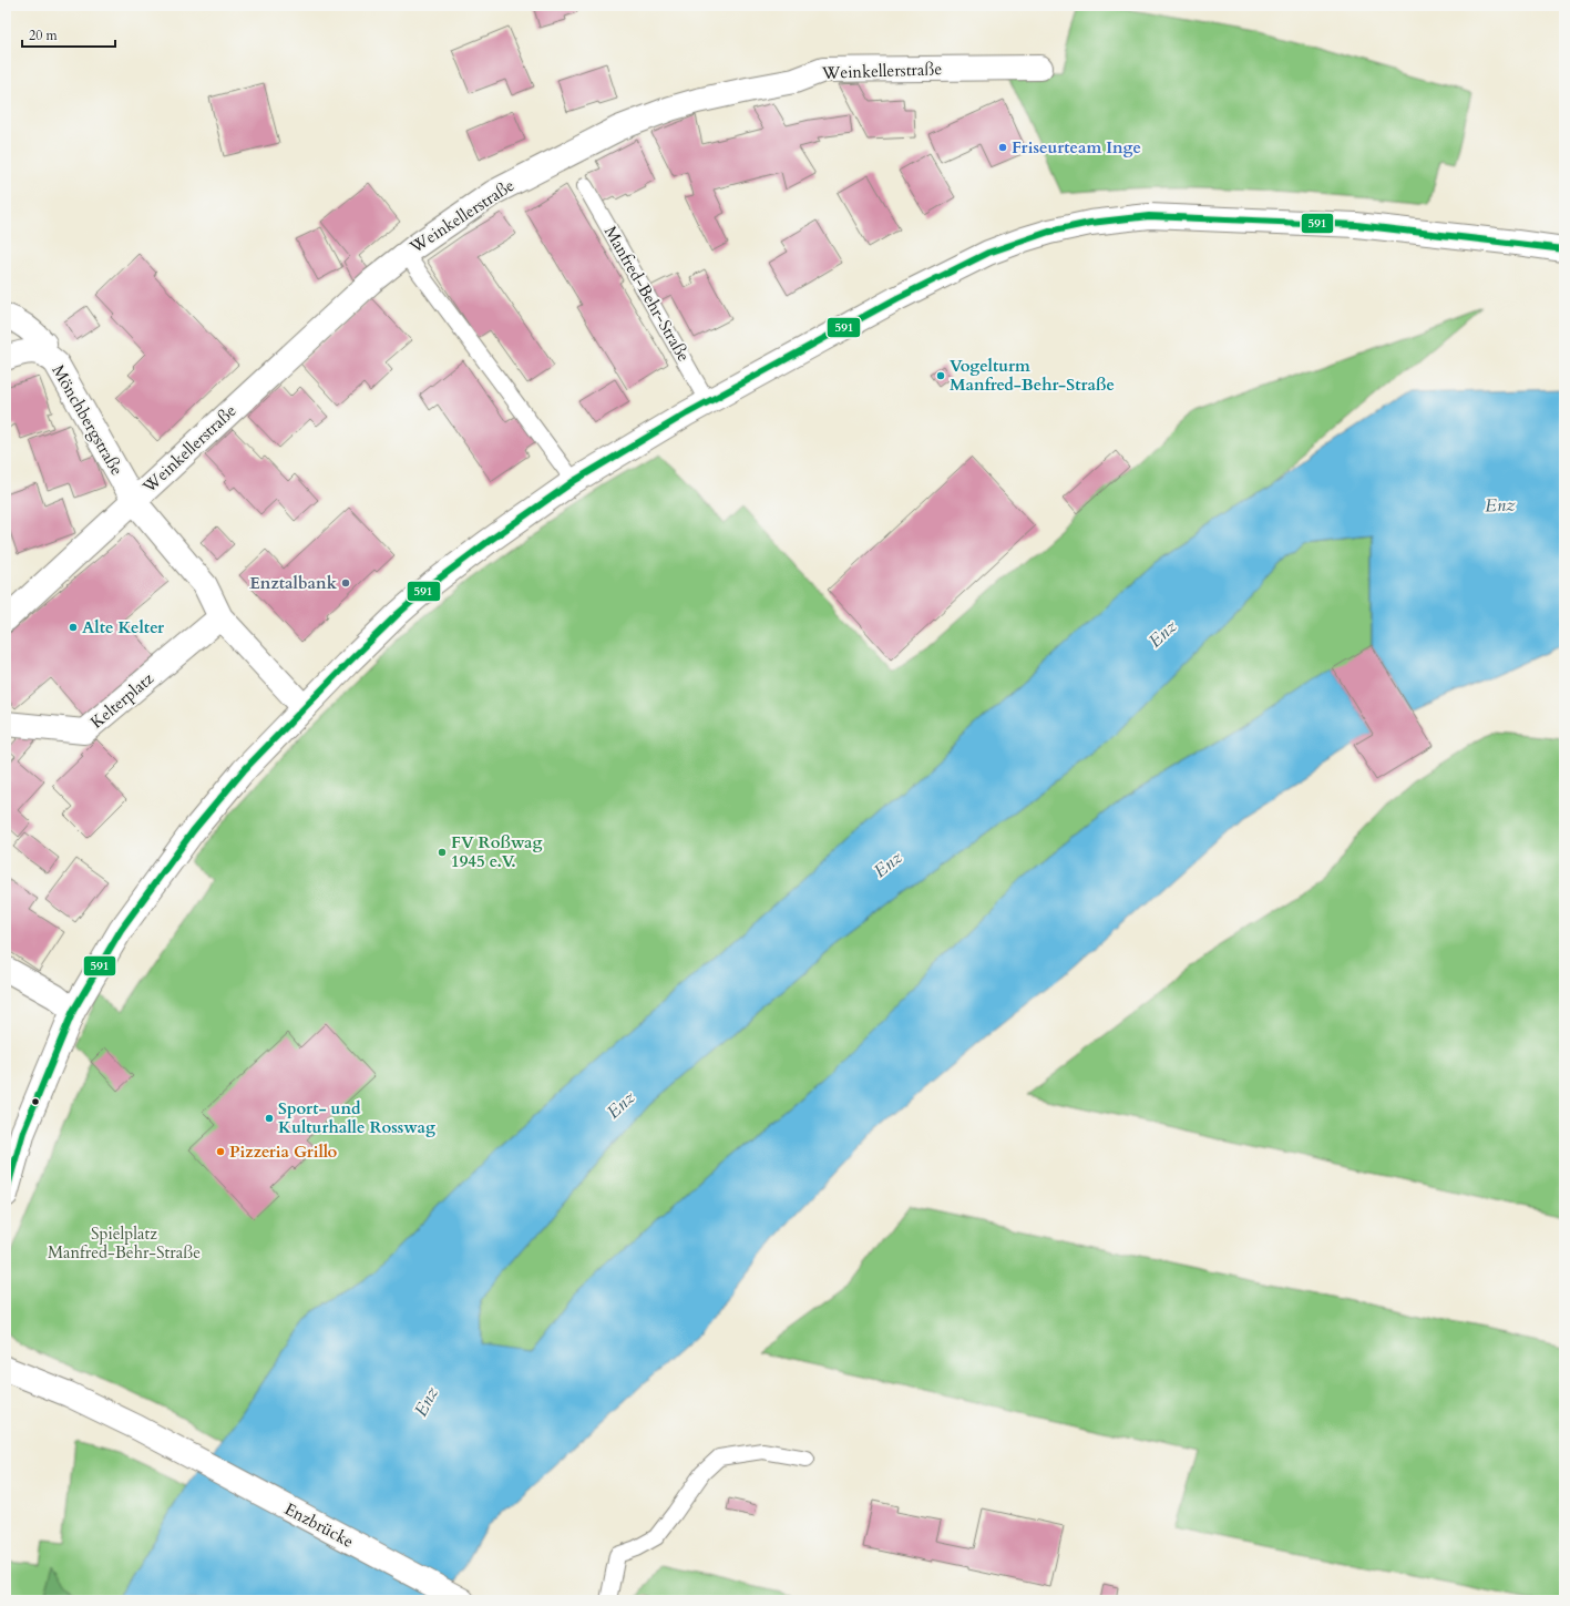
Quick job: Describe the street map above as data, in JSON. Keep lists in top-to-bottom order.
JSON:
{
  "streets": {
    "street": [
      "Weinkellerstraße",
      "Mönchbergstraße",
      "Kelterplatz",
      "Enzbrücke"
    ],
    "lane": ["Manfred-Behr-Straße"]
  },
  "crossings": [
    ["Weinkellerstraße", "Mönchbergstraße"]
  ],
  "water": ["Enz"],
  "parks": ["Spielplatz Manfred-Behr-Straße"],
  "places": [
    "Friseurteam Inge",
    "Vogelturm Manfred-Behr-Straße",
    "Enztalbank",
    "Alte Kelter",
    "FV Roßwag 1945 e.V.",
    "Sport- und Kulturhalle Rosswag",
    "Pizzeria Grillo"
  ],
  "lines": ["transit line 591"],
  "scale_bar": "20 m"
}
